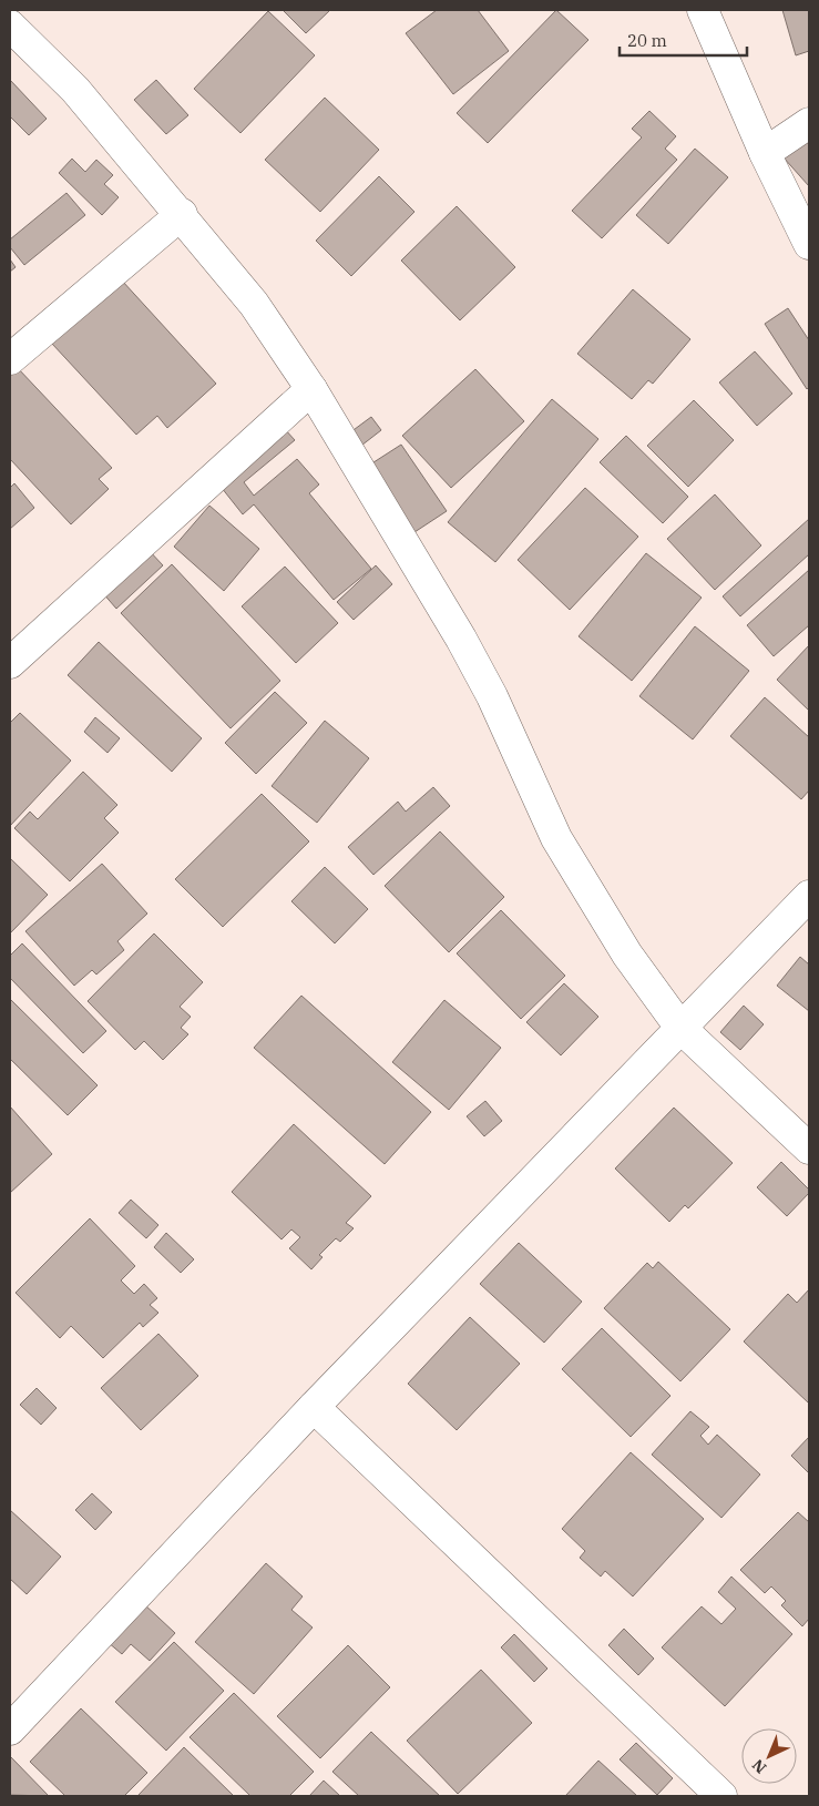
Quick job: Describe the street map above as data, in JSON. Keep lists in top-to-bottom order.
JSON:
{
  "scale_bar": "20 m",
  "north": "bottom left"
}
